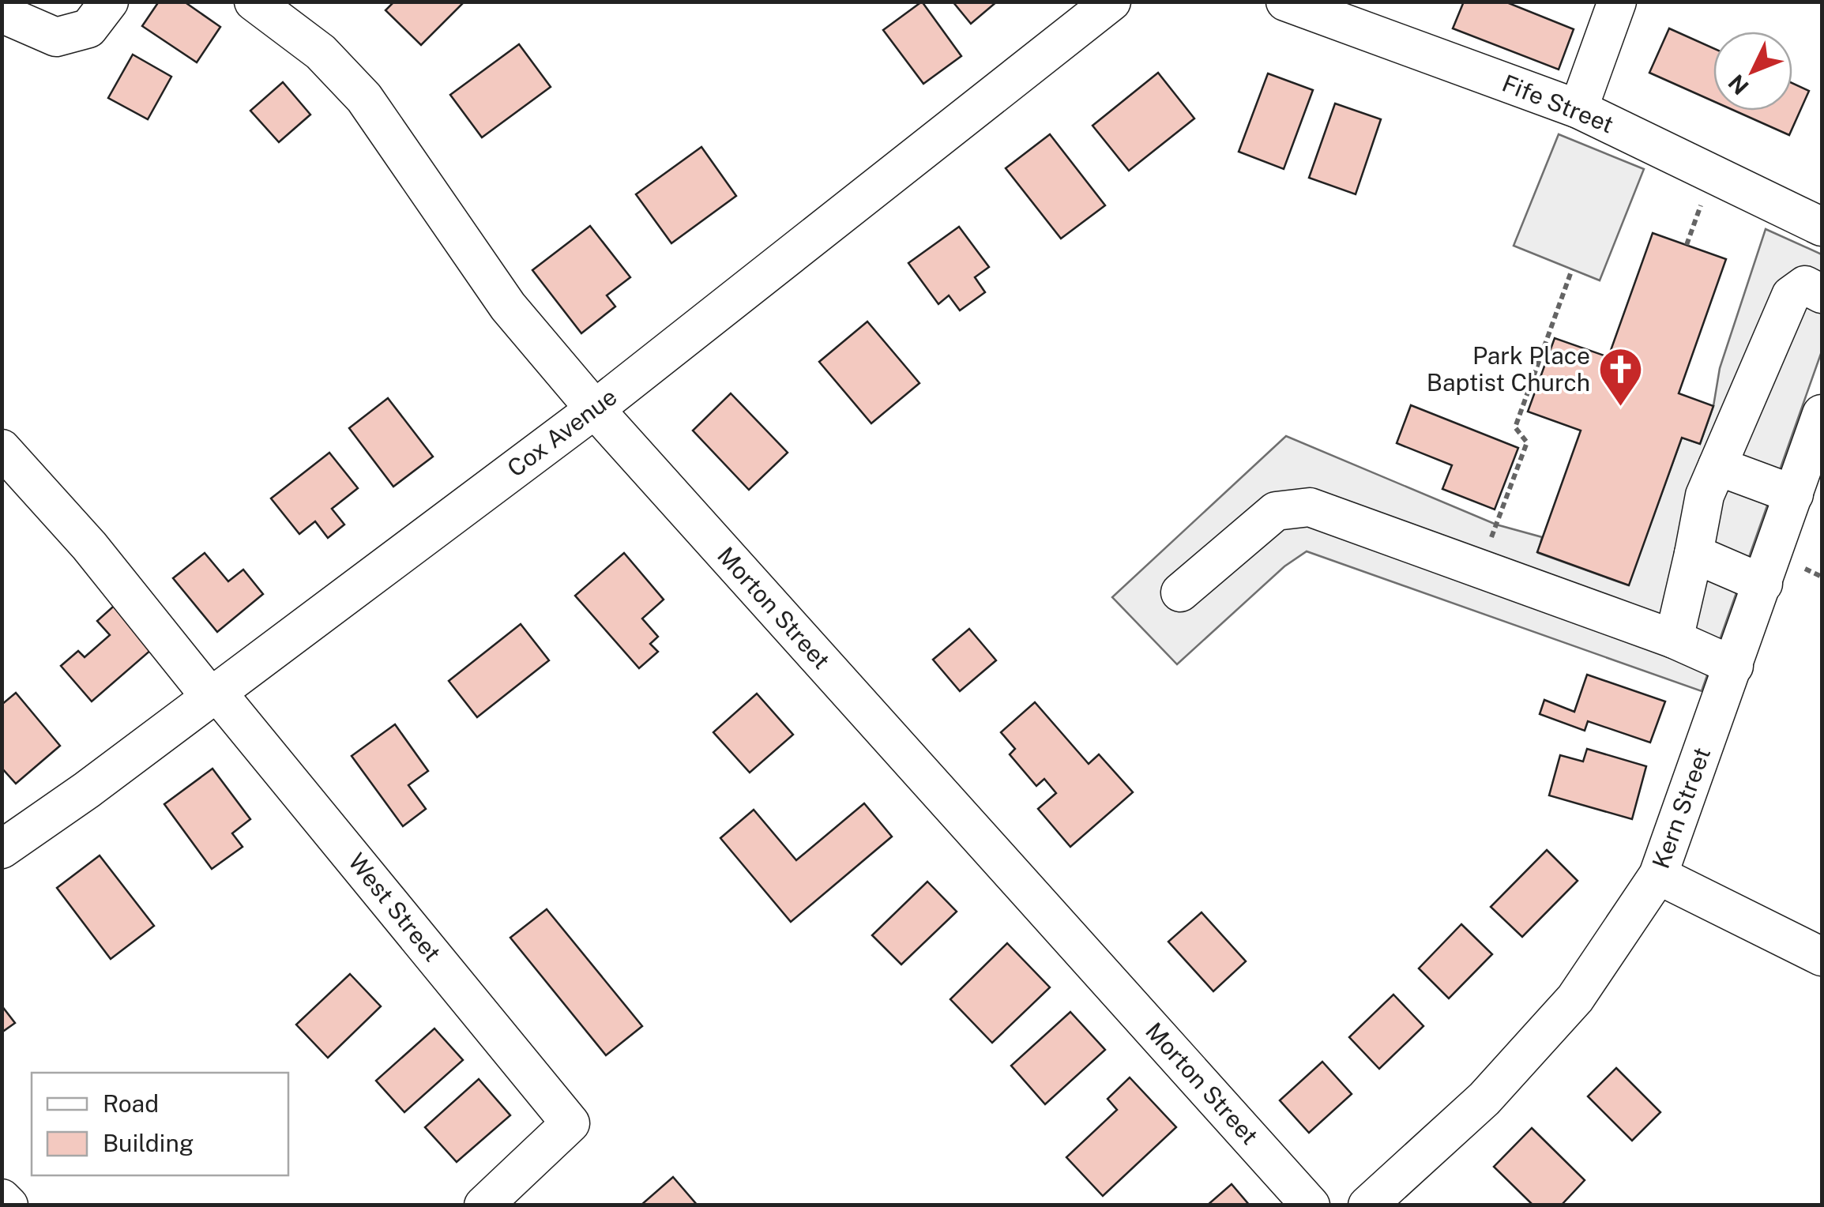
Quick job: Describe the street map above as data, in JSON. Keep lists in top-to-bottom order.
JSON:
{
  "streets": {
    "street": [
      "Fife Street",
      "Cox Avenue",
      "Morton Street",
      "Kern Street",
      "West Street"
    ]
  },
  "crossings": [
    ["Cox Avenue", "Morton Street"],
    ["Cox Avenue", "West Street"]
  ],
  "places": {
    "church": ["Park Place Baptist Church"]
  },
  "legend": ["Road", "Building"],
  "north": "bottom left"
}
